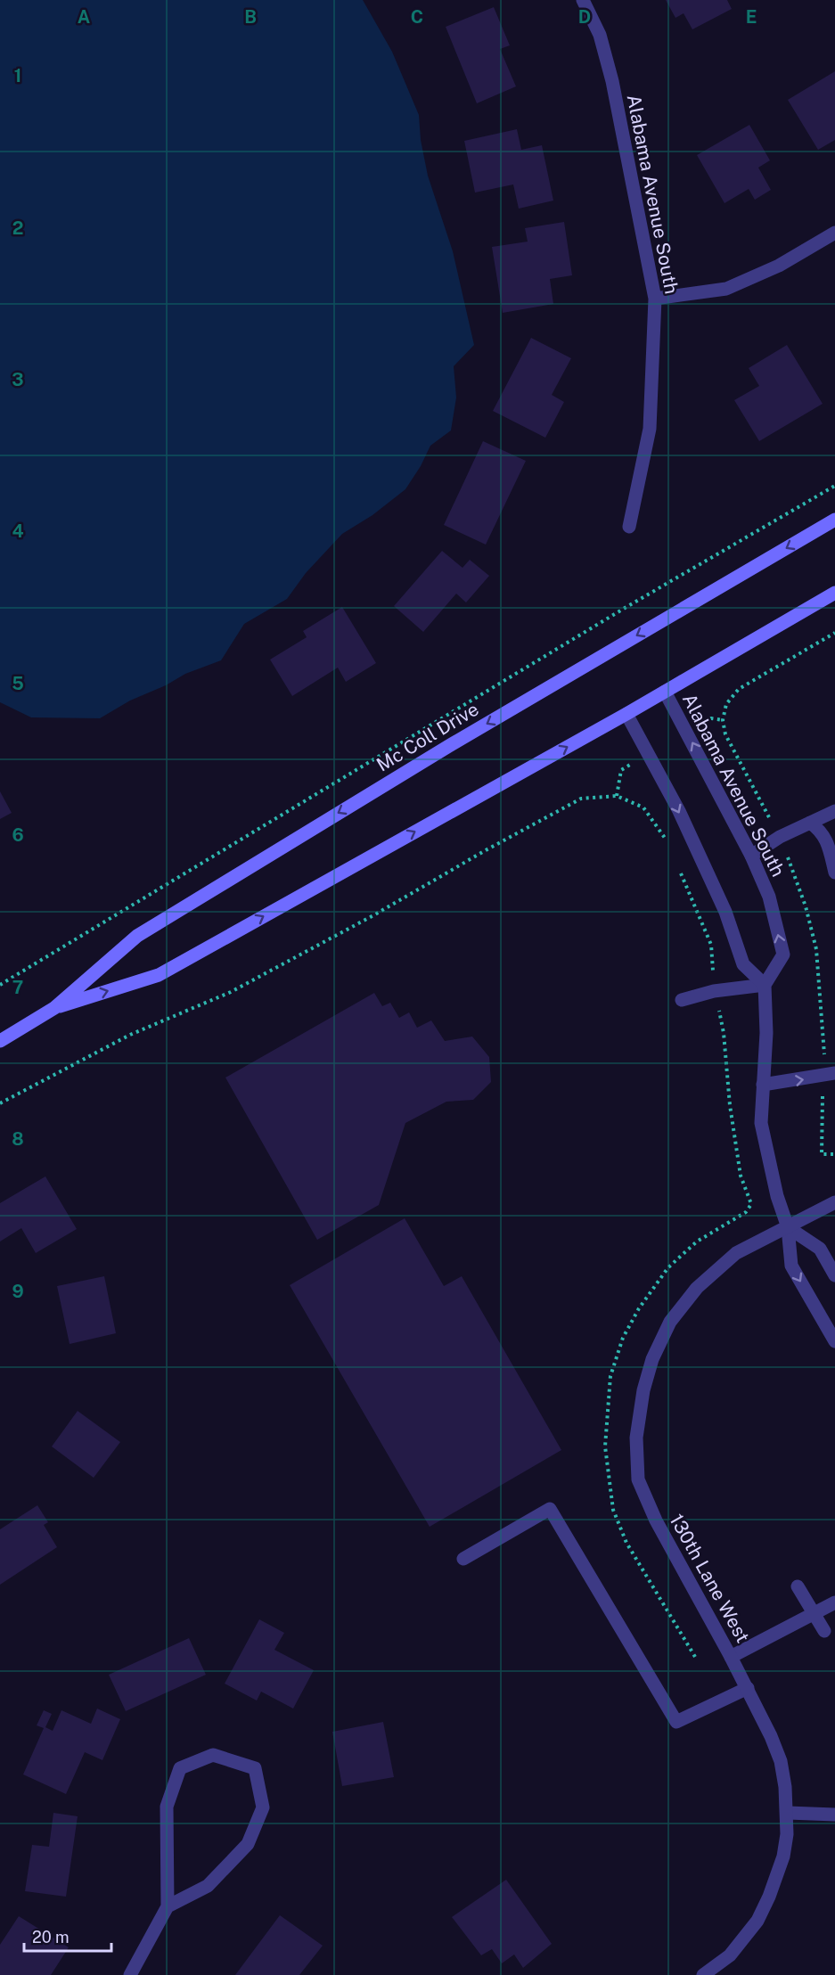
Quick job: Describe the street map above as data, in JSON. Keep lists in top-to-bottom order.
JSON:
{
  "streets": {
    "main road": ["Mc Coll Drive"],
    "street": ["Alabama Avenue South", "130th Lane West"]
  },
  "crossings": [
    ["Alabama Avenue South", "Mc Coll Drive"]
  ],
  "scale_bar": "20 m",
  "grid": {
    "columns": [
      "A",
      "B",
      "C",
      "D",
      "E"
    ],
    "rows": [
      "1",
      "2",
      "3",
      "4",
      "5",
      "6",
      "7",
      "8",
      "9"
    ]
  }
}
